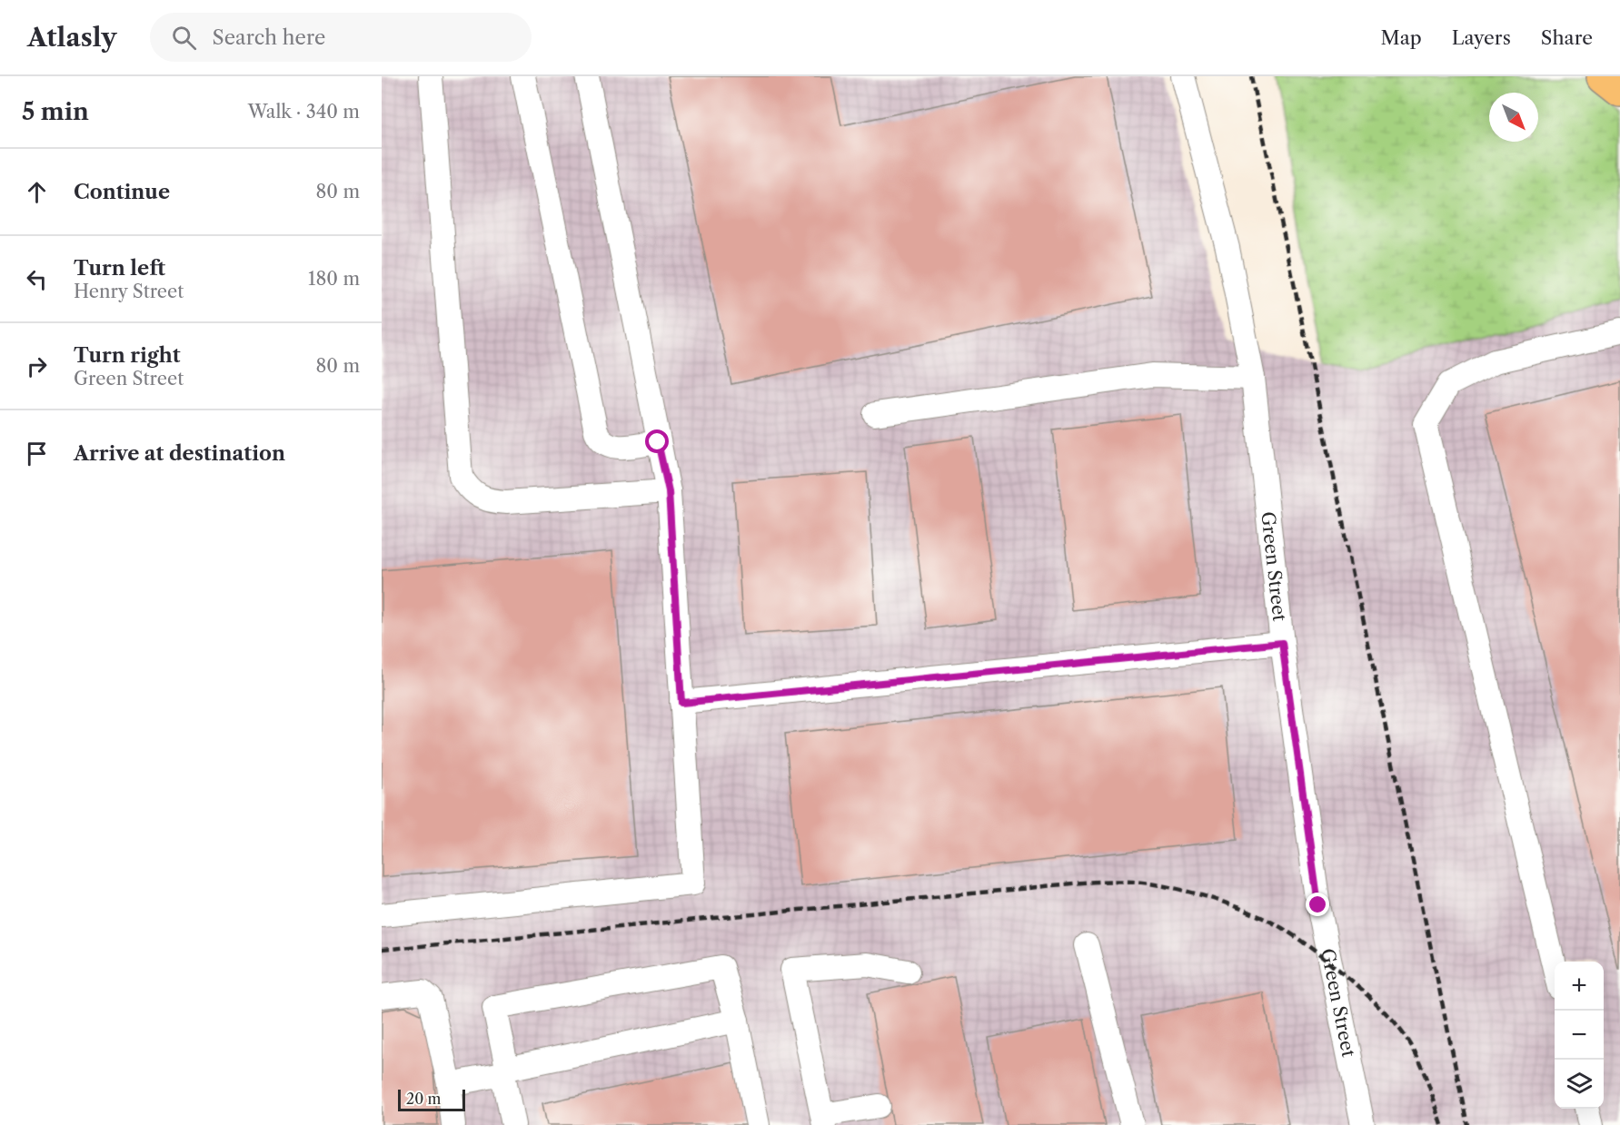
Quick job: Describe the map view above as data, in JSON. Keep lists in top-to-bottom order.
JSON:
{
  "streets": {
    "street": ["Green Street"]
  },
  "scale_bar": "20 m",
  "north": "bottom right",
  "page": {
    "header": "Atlasly",
    "search": "Search here",
    "nav": ["Map", "Layers", "Share"],
    "heading": ["5 min", "Walk · 340 m"],
    "list": [
      ["Continue", "80 m"],
      ["Turn left", "Henry Street", "180 m"],
      ["Turn right", "Green Street", "80 m"],
      "Arrive at destination"
    ],
    "map_buttons": ["+", "−"],
    "scale": "20 m"
  }
}
